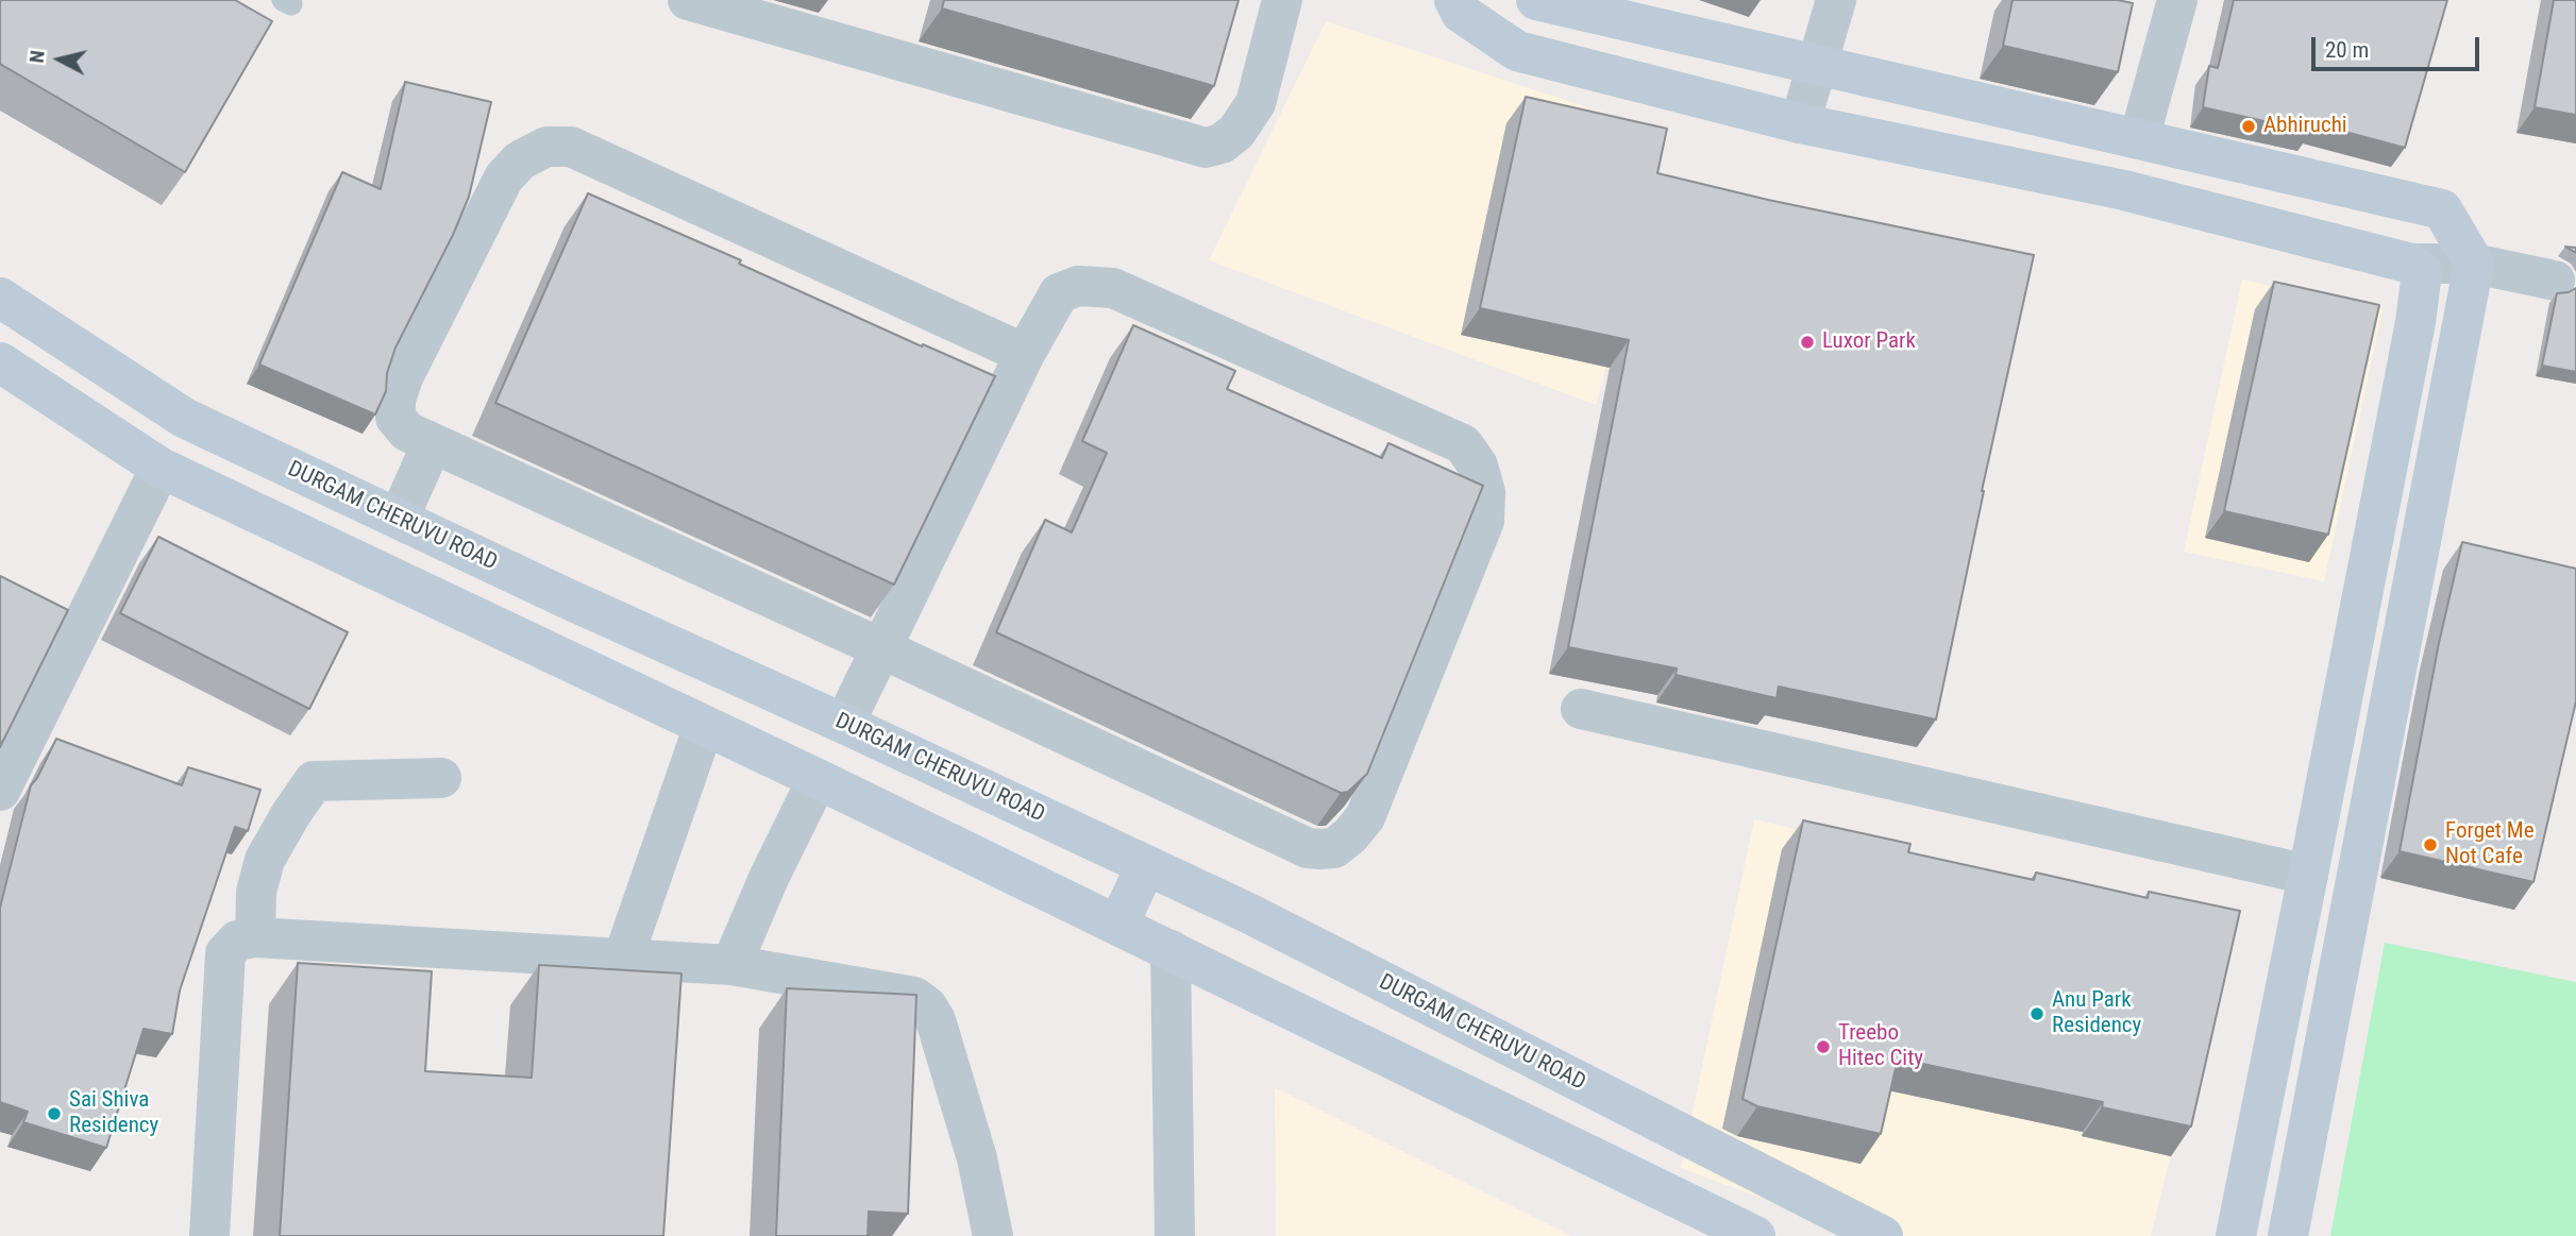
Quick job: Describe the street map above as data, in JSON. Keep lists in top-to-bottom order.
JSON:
{
  "streets": {
    "main road": ["DURGAM CHERUVU ROAD"]
  },
  "places": [
    "Abhiruchi",
    "Luxor Park",
    "Forget Me Not Cafe",
    "Anu Park Residency",
    "Treebo Hitec City",
    "Sai Shiva Residency"
  ],
  "scale_bar": "20 m",
  "north": "left"
}
